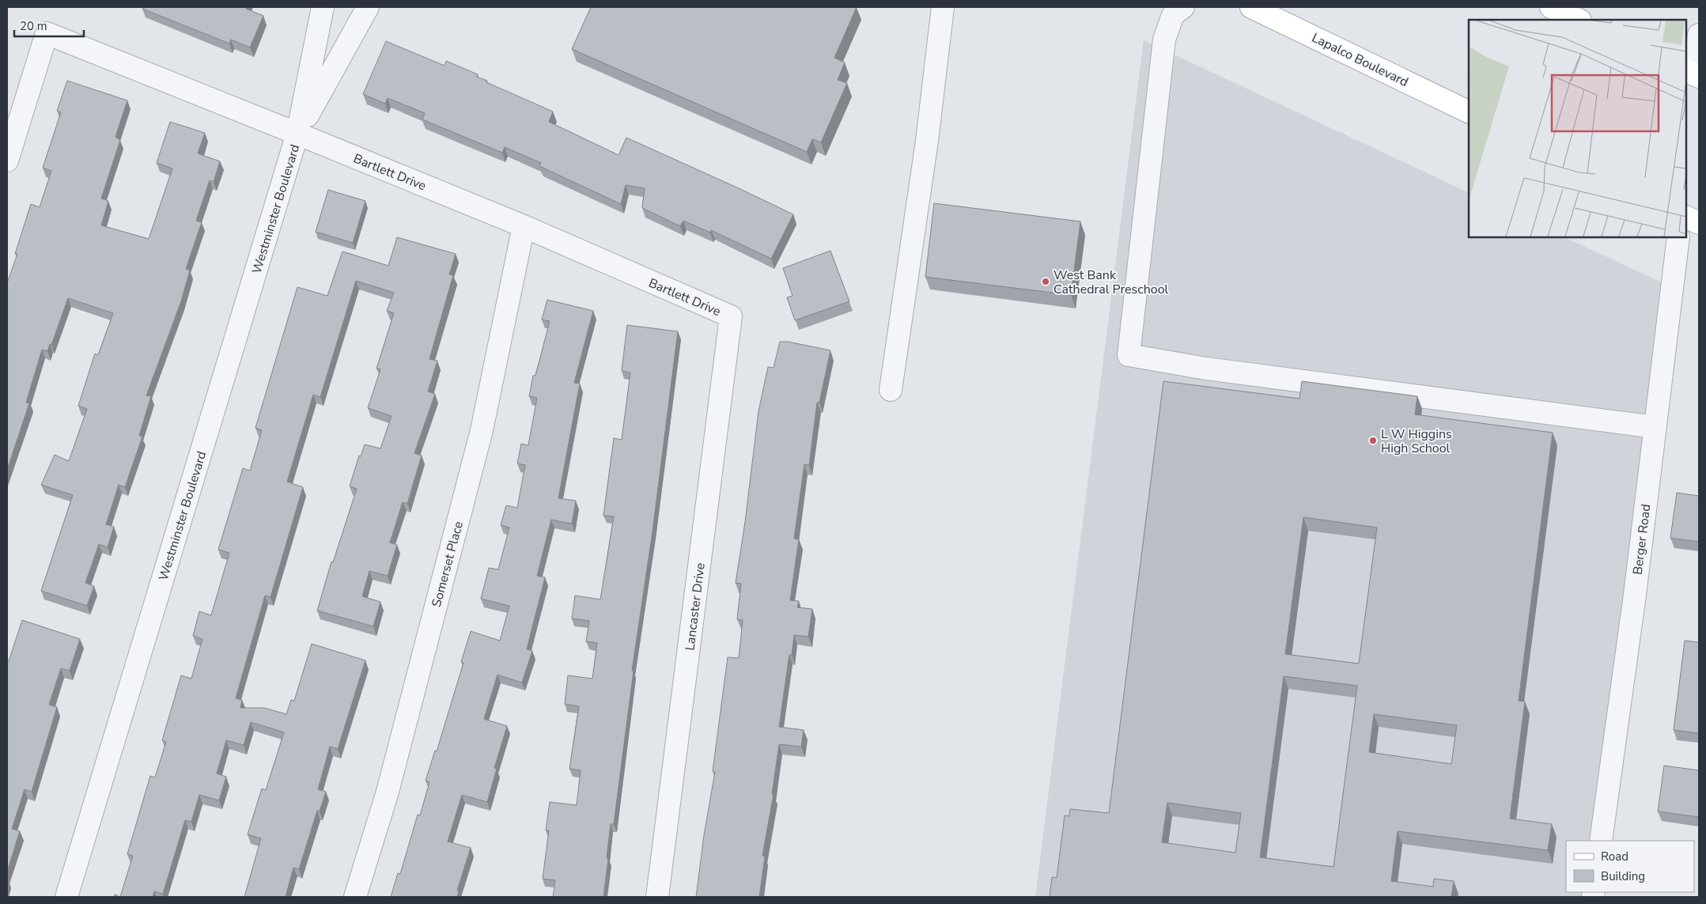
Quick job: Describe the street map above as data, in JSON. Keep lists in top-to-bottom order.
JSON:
{
  "streets": {
    "main road": ["Lapalco Boulevard"],
    "street": [
      "Bartlett Drive",
      "Westminster Boulevard",
      "Berger Road",
      "Somerset Place",
      "Lancaster Drive"
    ]
  },
  "crossings": [
    ["Bartlett Drive", "Westminster Boulevard"],
    ["Bartlett Drive", "Somerset Place"],
    ["Bartlett Drive", "Lancaster Drive"]
  ],
  "places": ["West Bank Cathedral Preschool", "L W Higgins High School"],
  "legend": ["Road", "Building"],
  "scale_bar": "20 m"
}
